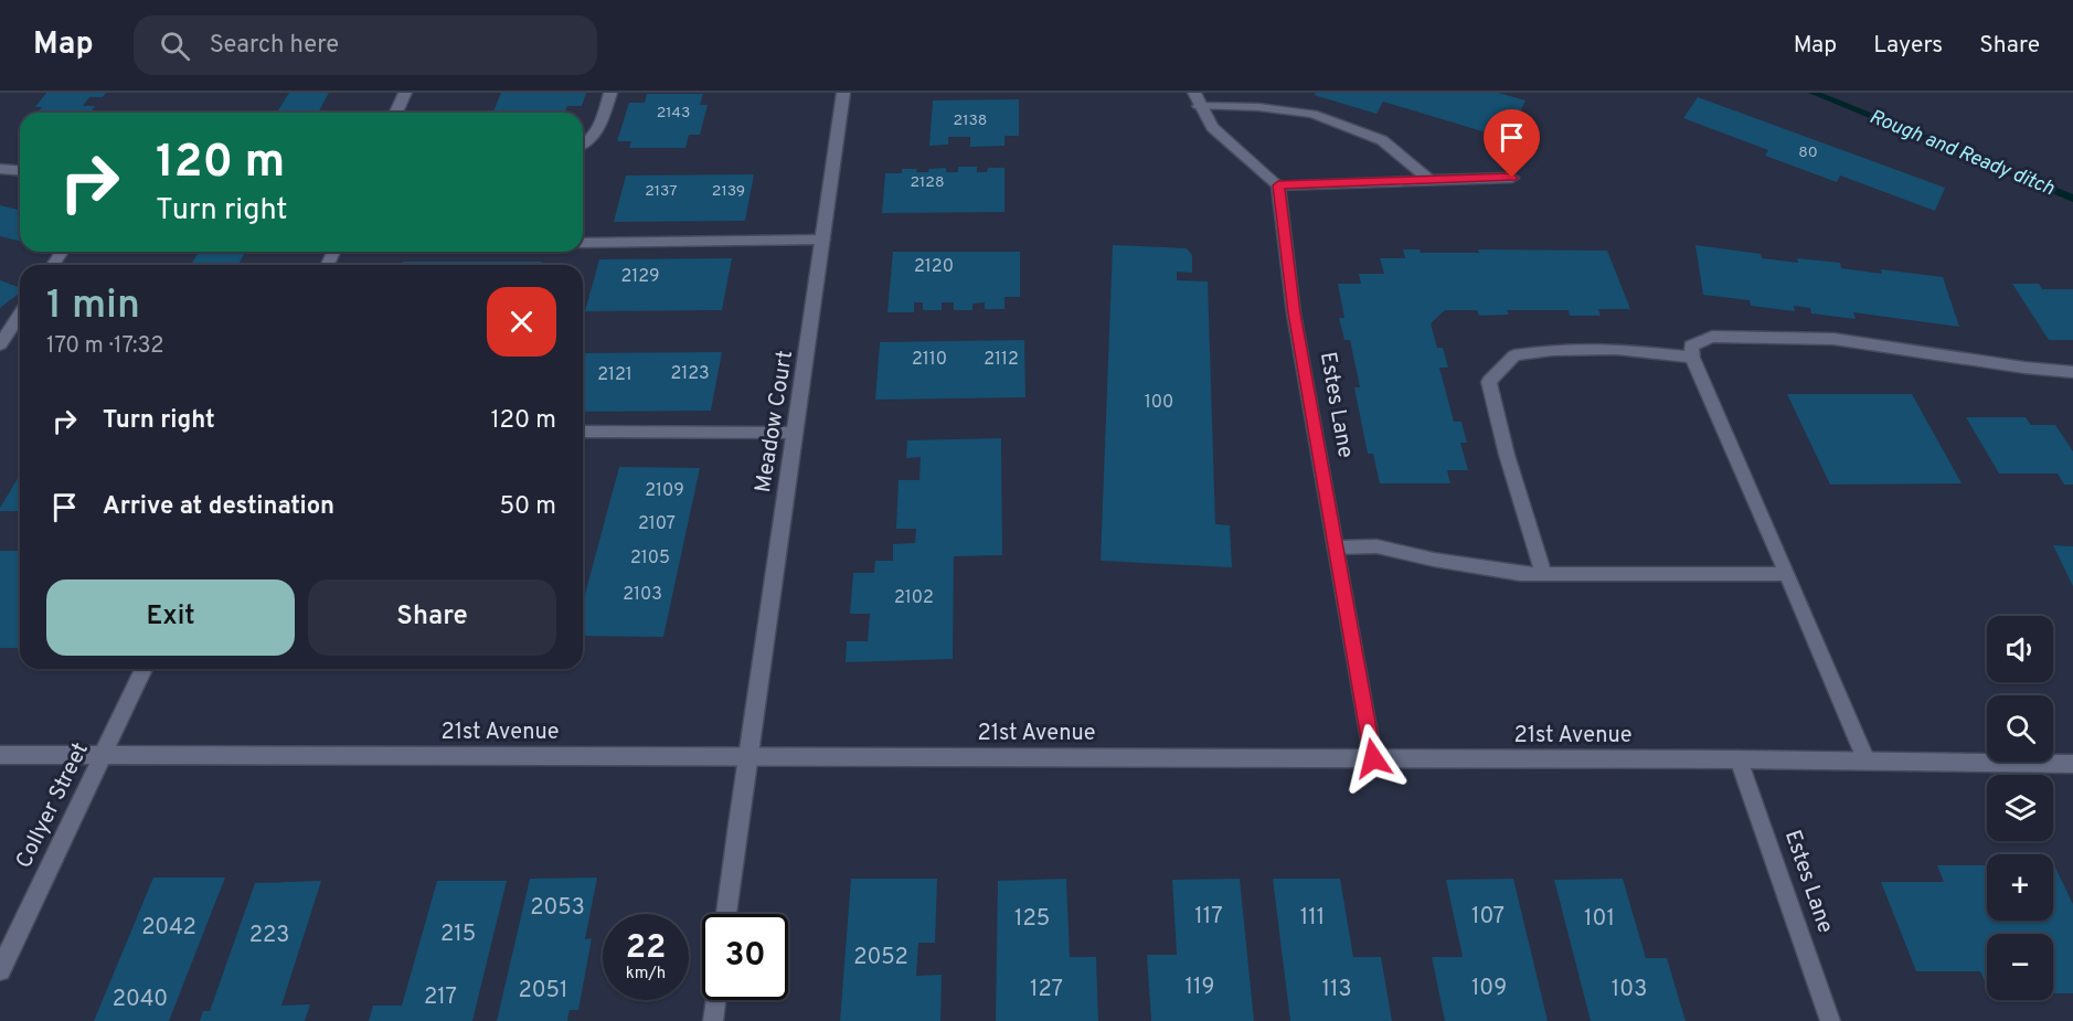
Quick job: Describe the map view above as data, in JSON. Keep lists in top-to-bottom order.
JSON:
{
  "streets": {
    "street": [
      "Estes Lane",
      "Meadow Court",
      "21st Avenue",
      "Collyer Street"
    ]
  },
  "crossings": [
    ["Estes Lane", "21st Avenue"],
    ["Meadow Court", "21st Avenue"],
    ["21st Avenue", "Collyer Street"]
  ],
  "water": ["Rough and Ready ditch"],
  "house_numbers": [
    "2143",
    "2138",
    "80",
    "2128",
    "2137",
    "2139",
    "2120",
    "2129",
    "2110",
    "2112",
    "2123",
    "2121",
    "100",
    "2109",
    "2107",
    "2105",
    "2103",
    "2102",
    "2053",
    "117",
    "107",
    "111",
    "125",
    "101",
    "2042",
    "215",
    "223",
    "2052",
    "119",
    "109",
    "127",
    "113",
    "103",
    "2051",
    "217",
    "2040"
  ],
  "page": {
    "header": "Map",
    "search": "Search here",
    "nav": ["Map", "Layers", "Share"],
    "turn": ["120 m", "Turn right"],
    "heading": ["1 min", "170 m · 17:32"],
    "list": [
      {
        "name": "Turn right",
        "value": "120 m"
      },
      {
        "name": "Arrive at destination",
        "value": "50 m"
      }
    ],
    "buttons": ["Exit", "Share"],
    "map_buttons": ["+", "−"],
    "speed": "22 km/h",
    "limit": "30"
  }
}
